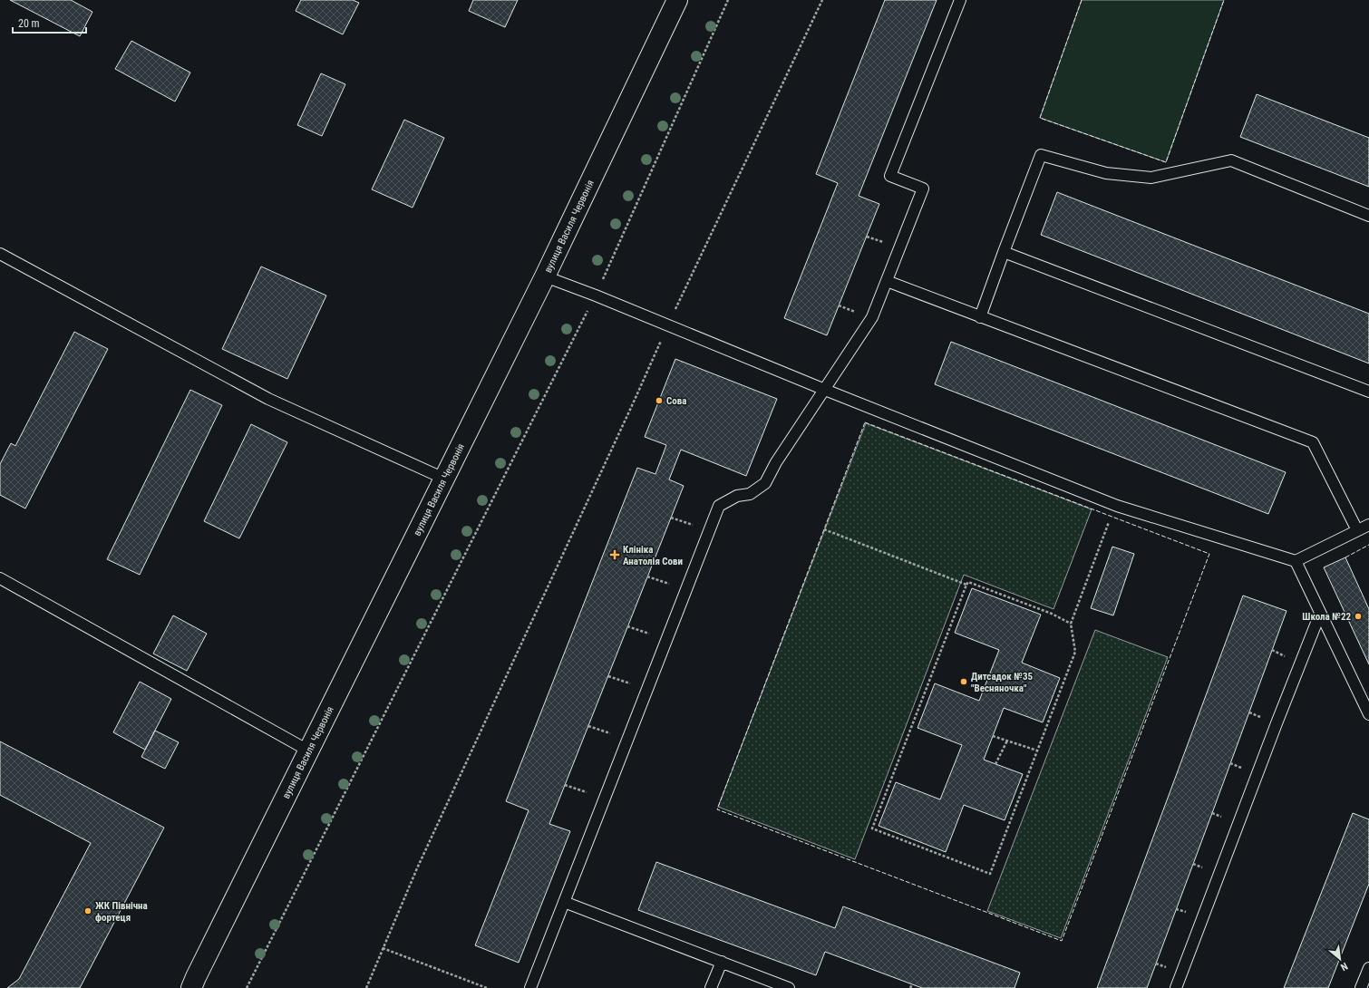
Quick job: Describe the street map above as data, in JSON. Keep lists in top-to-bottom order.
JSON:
{
  "streets": {
    "main road": ["вулиця Василя Червонія"]
  },
  "places": {
    "other": [
      "Сова",
      "Школа №22",
      "Дитсадок №35 \"Весняночка\"",
      "ЖК Північна фортеця"
    ],
    "health": ["Клініка Анатолія Сови"]
  },
  "scale_bar": "20 m",
  "north": "bottom right"
}
